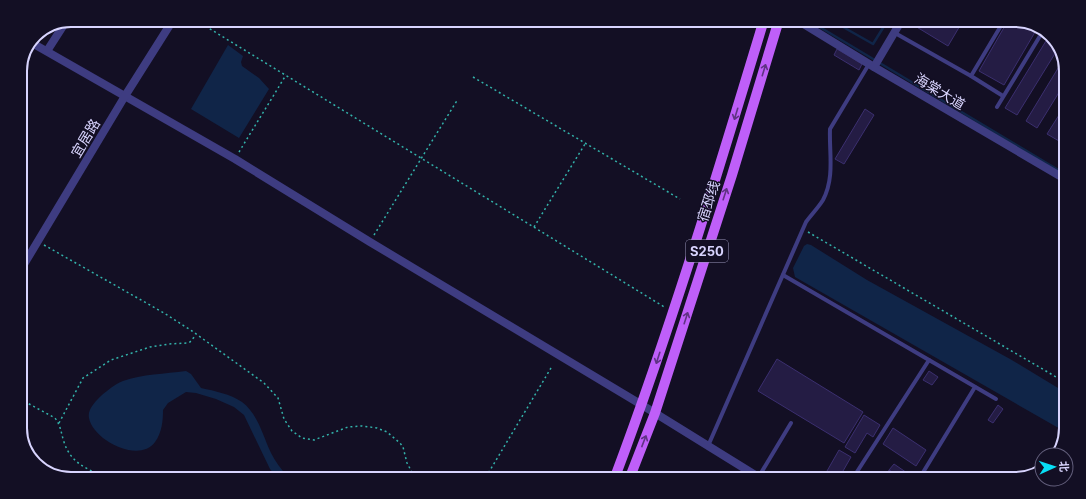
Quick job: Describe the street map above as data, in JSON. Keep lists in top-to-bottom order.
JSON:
{
  "streets": {
    "main road": ["宿邳线", "S250"],
    "street": ["海棠大道", "宜居路"]
  },
  "north": "right"
}
